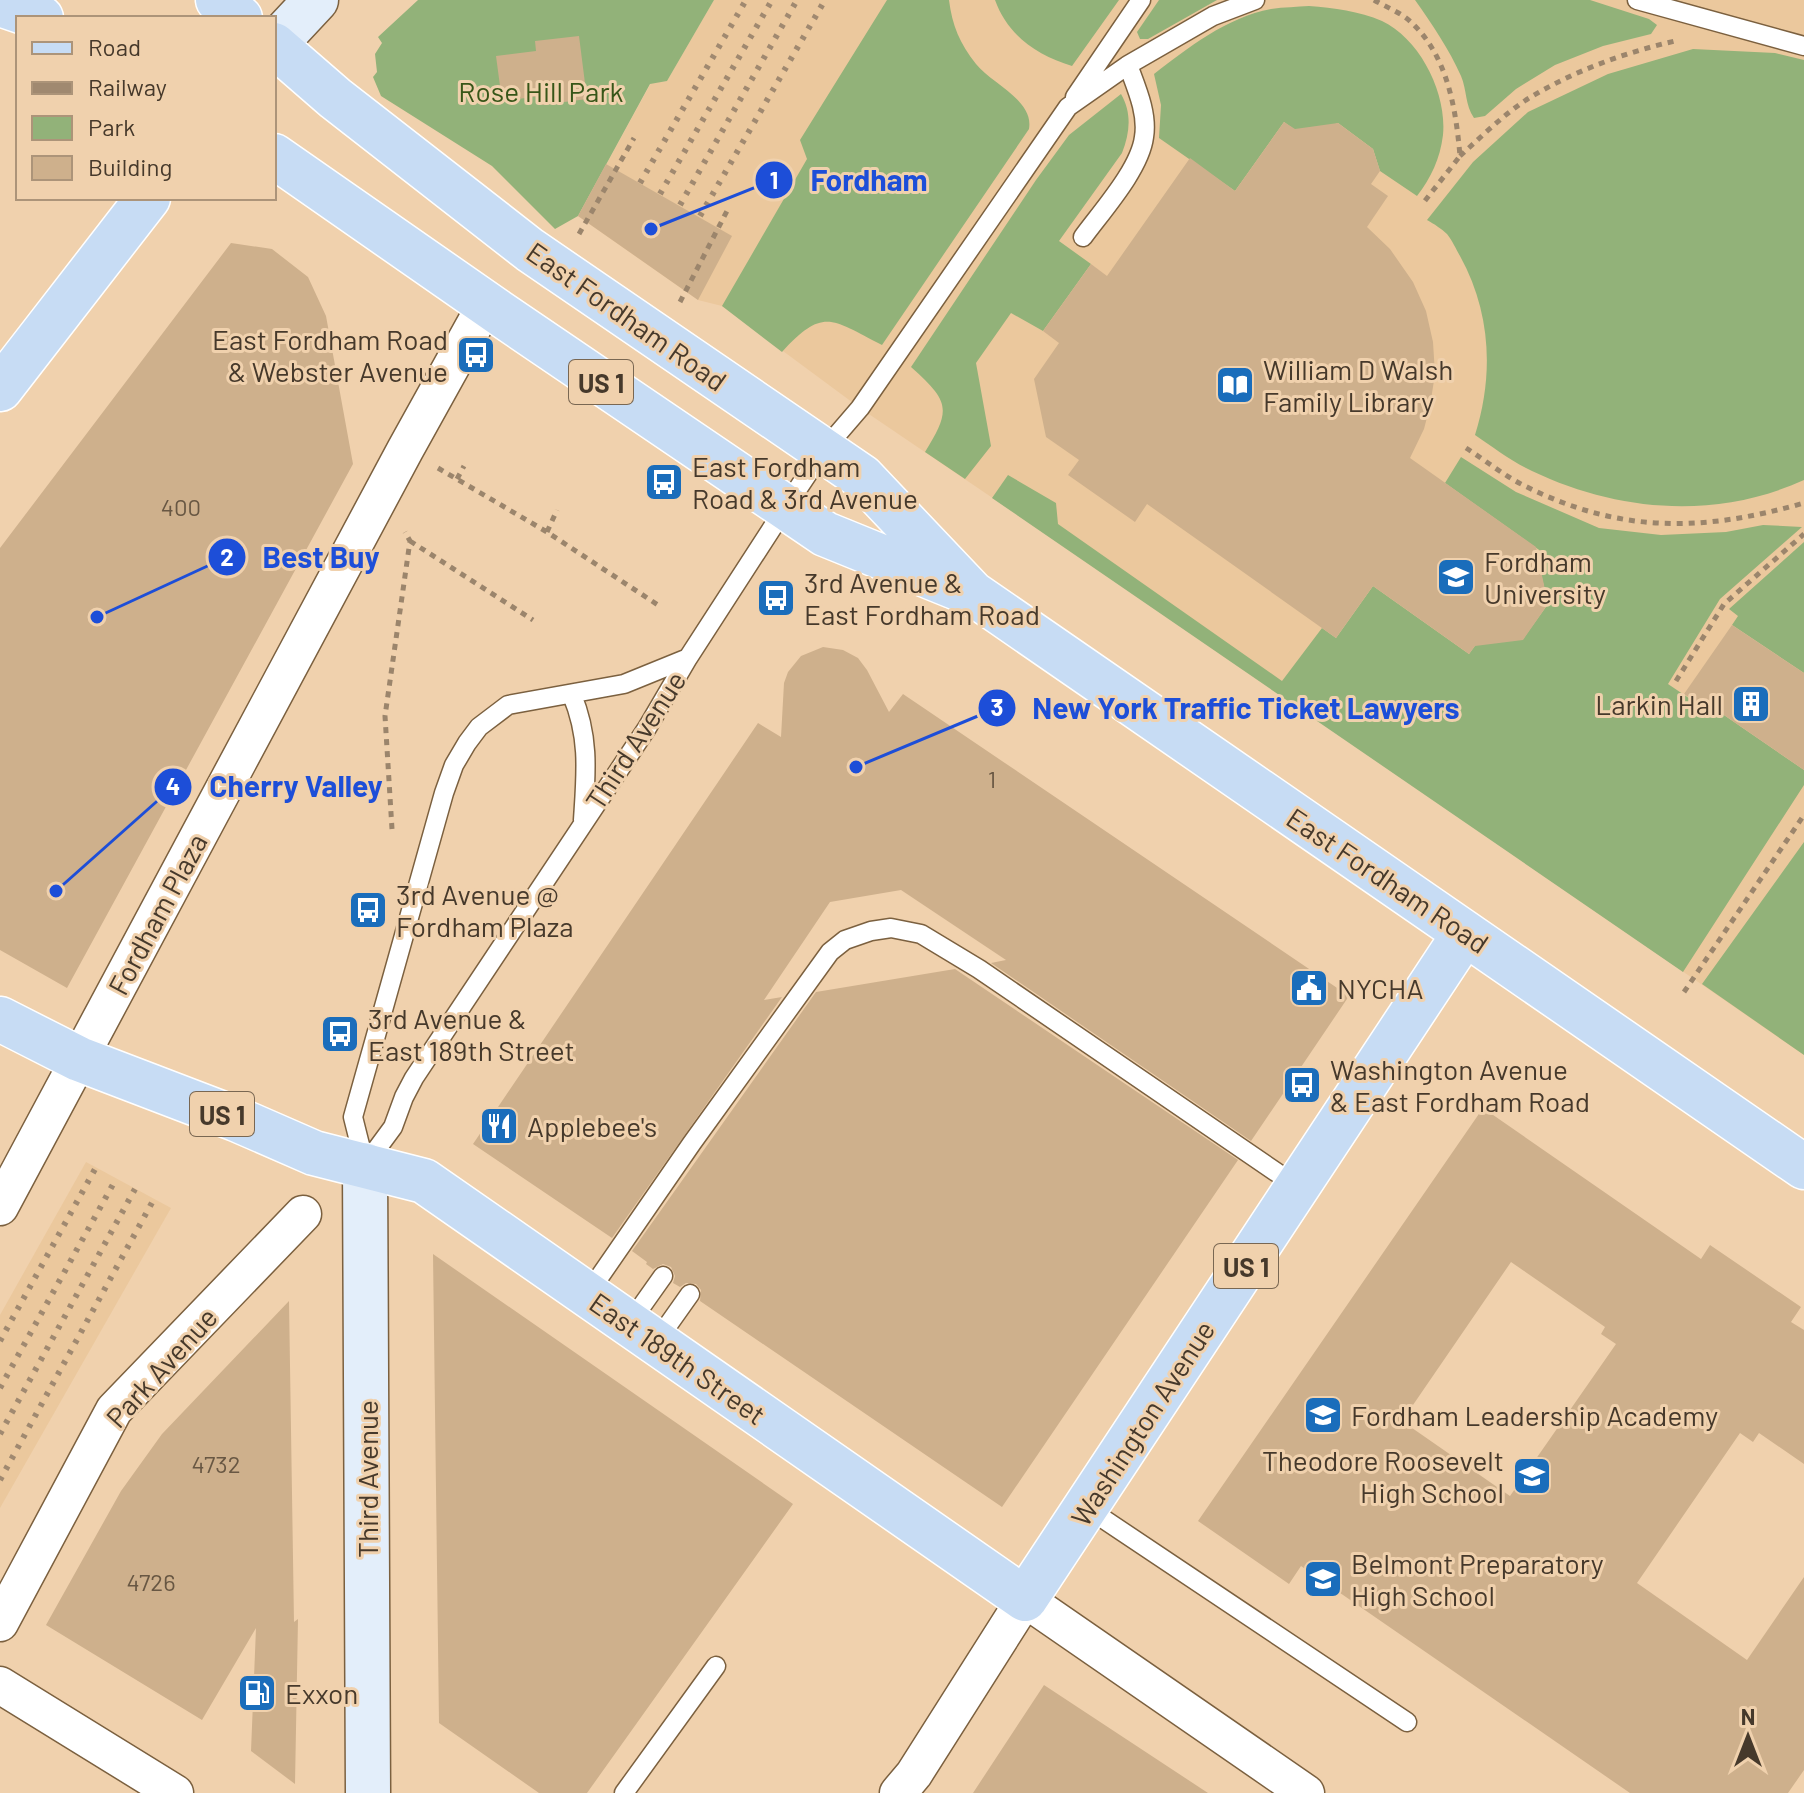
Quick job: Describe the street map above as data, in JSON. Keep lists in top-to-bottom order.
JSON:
{
  "streets": {
    "main road": [
      "East Fordham Road",
      "US 1",
      "Third Avenue",
      "East 189th Street",
      "Washington Avenue"
    ],
    "street": ["Fordham Plaza", "Park Avenue"]
  },
  "crossings": [
    ["East Fordham Road", "Third Avenue"],
    ["East Fordham Road", "Fordham Plaza"],
    ["East Fordham Road", "Washington Avenue"],
    ["Third Avenue", "East 189th Street"],
    ["Fordham Plaza", "East 189th Street"],
    ["East 189th Street", "Washington Avenue"]
  ],
  "parks": ["Rose Hill Park"],
  "places": {
    "other": [
      "Fordham",
      "Best Buy",
      "New York Traffic Ticket Lawyers",
      "Cherry Valley"
    ],
    "bus stop": [
      "East Fordham Road & Webster Avenue",
      "East Fordham Road & 3rd Avenue",
      "3rd Avenue & East Fordham Road",
      "3rd Avenue @ Fordham Plaza",
      "3rd Avenue & East 189th Street",
      "Washington Avenue & East Fordham Road"
    ],
    "library": ["William D Walsh Family Library"],
    "school or university": [
      "Fordham University",
      "Fordham Leadership Academy",
      "Theodore Roosevelt High School",
      "Belmont Preparatory High School"
    ],
    "building": ["Larkin Hall"],
    "public building": ["NYCHA"],
    "restaurant": ["Applebee's"],
    "fuel station": ["Exxon"]
  },
  "house_numbers": [
    "400",
    "1",
    "4732",
    "4726"
  ],
  "legend": [
    "Road",
    "Railway",
    "Park",
    "Building"
  ],
  "north": "top"
}
